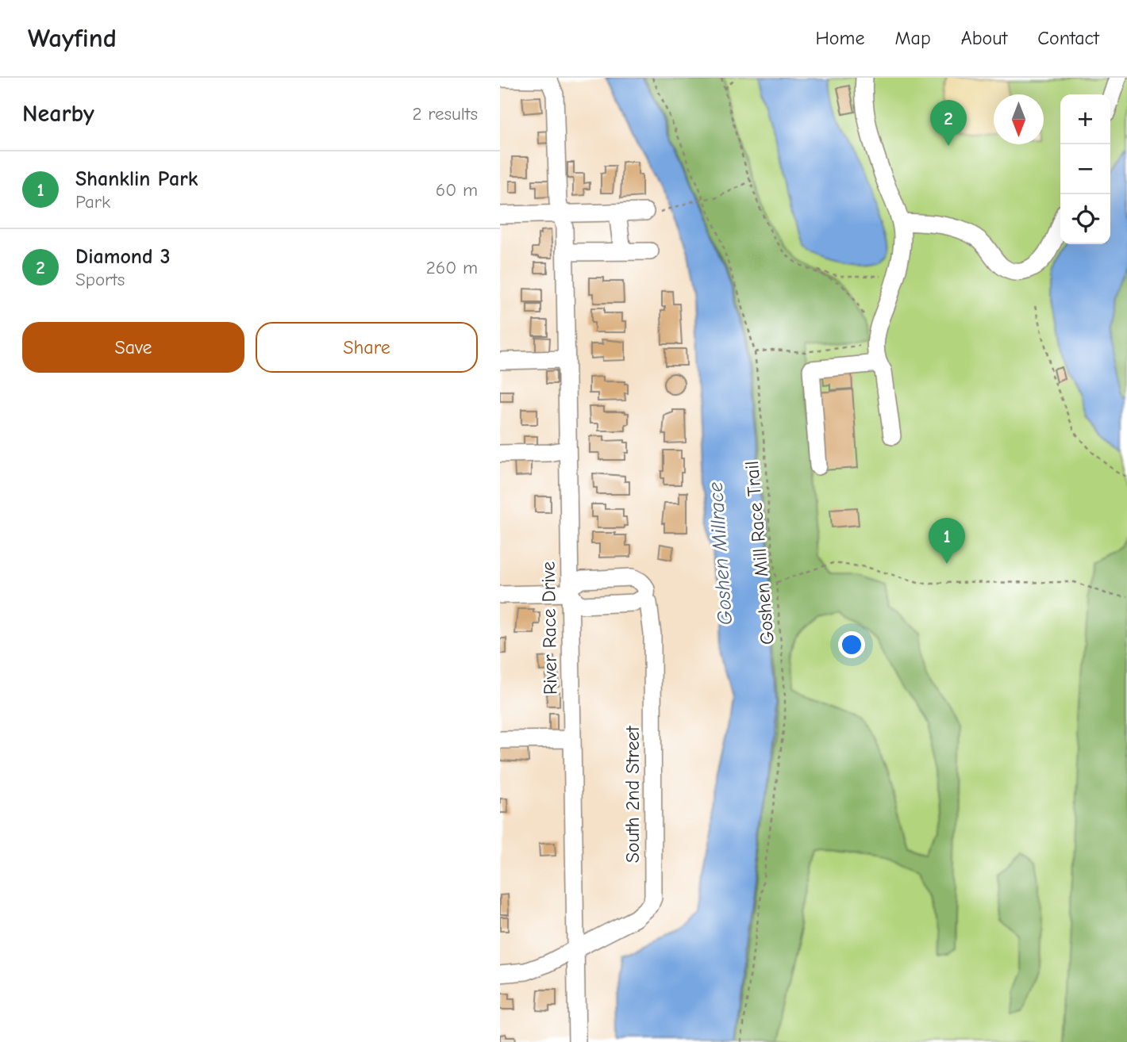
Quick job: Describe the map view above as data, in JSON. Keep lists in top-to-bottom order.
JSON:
{
  "streets": {
    "street": ["River Race Drive", "South 2nd Street"],
    "path": ["Goshen Mill Race Trail"]
  },
  "crossings": [
    ["River Race Drive", "South 2nd Street"]
  ],
  "water": ["Goshen Millrace"],
  "north": "bottom",
  "page": {
    "header": "Wayfind",
    "nav": [
      "Home",
      "Map",
      "About",
      "Contact"
    ],
    "heading": ["Nearby", "2 results"],
    "map_buttons": ["+", "−"],
    "pins": ["2", "1"],
    "list": [
      {
        "mark": "1",
        "name": "Shanklin Park",
        "note": "Park",
        "value": "60 m"
      },
      {
        "mark": "2",
        "name": "Diamond 3",
        "note": "Sports",
        "value": "260 m"
      }
    ],
    "buttons": ["Save", "Share"]
  }
}
